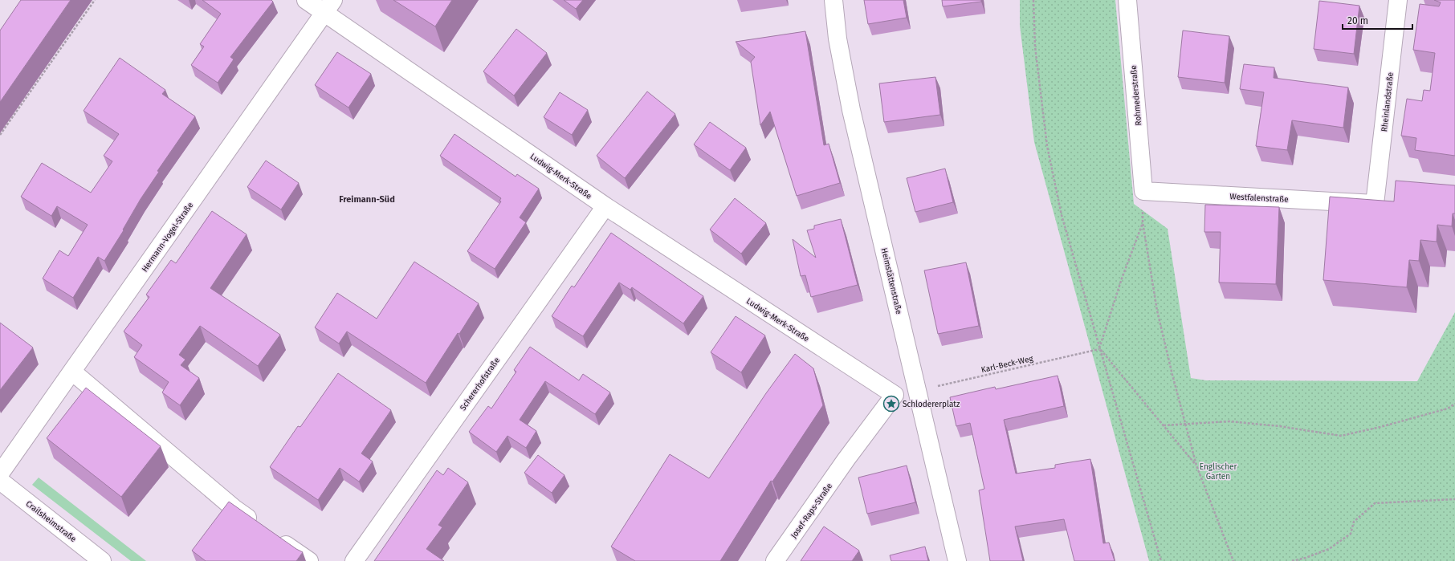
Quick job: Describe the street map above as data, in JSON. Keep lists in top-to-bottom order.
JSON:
{
  "streets": {
    "street": [
      "Rohmederstraße",
      "Rheinlandstraße",
      "Ludwig-Merk-Straße",
      "Westfalenstraße",
      "Hermann-Vogel-Straße",
      "Heimstättenstraße",
      "Schererhofstraße",
      "Josef-Raps-Straße",
      "Crailsheimstraße"
    ],
    "path": ["Karl-Beck-Weg"]
  },
  "crossings": [
    ["Rohmederstraße", "Westfalenstraße"],
    ["Rheinlandstraße", "Westfalenstraße"],
    ["Ludwig-Merk-Straße", "Hermann-Vogel-Straße"],
    ["Ludwig-Merk-Straße", "Schererhofstraße"],
    ["Ludwig-Merk-Straße", "Josef-Raps-Straße"],
    ["Heimstättenstraße", "Karl-Beck-Weg"]
  ],
  "districts": ["Freimann-Süd"],
  "parks": ["Englischer Garten"],
  "places": {
    "place": ["Schlodererplatz"]
  },
  "scale_bar": "20 m"
}
